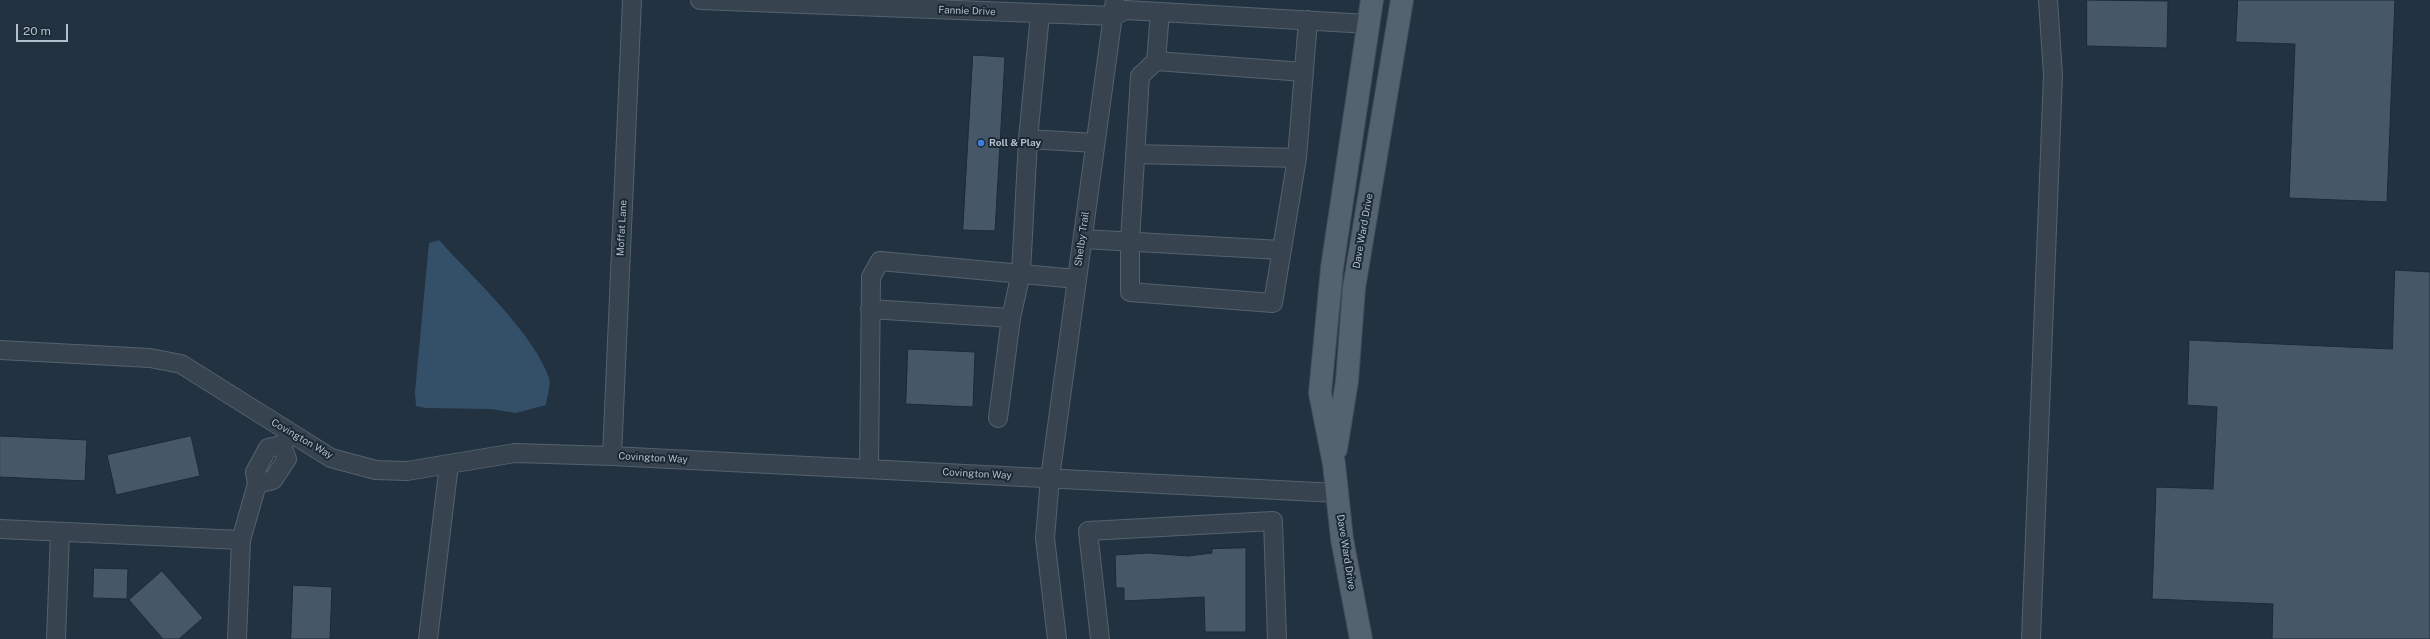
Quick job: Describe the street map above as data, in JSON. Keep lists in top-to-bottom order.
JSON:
{
  "streets": {
    "main road": ["Dave Ward Drive"],
    "street": [
      "Fannie Drive",
      "Moffat Lane",
      "Shelby Trail",
      "Covington Way"
    ]
  },
  "crossings": [
    ["Fannie Drive", "Dave Ward Drive"],
    ["Fannie Drive", "Shelby Trail"],
    ["Moffat Lane", "Covington Way"],
    ["Dave Ward Drive", "Covington Way"],
    ["Shelby Trail", "Covington Way"]
  ],
  "places": ["Roll & Play"],
  "scale_bar": "20 m"
}
